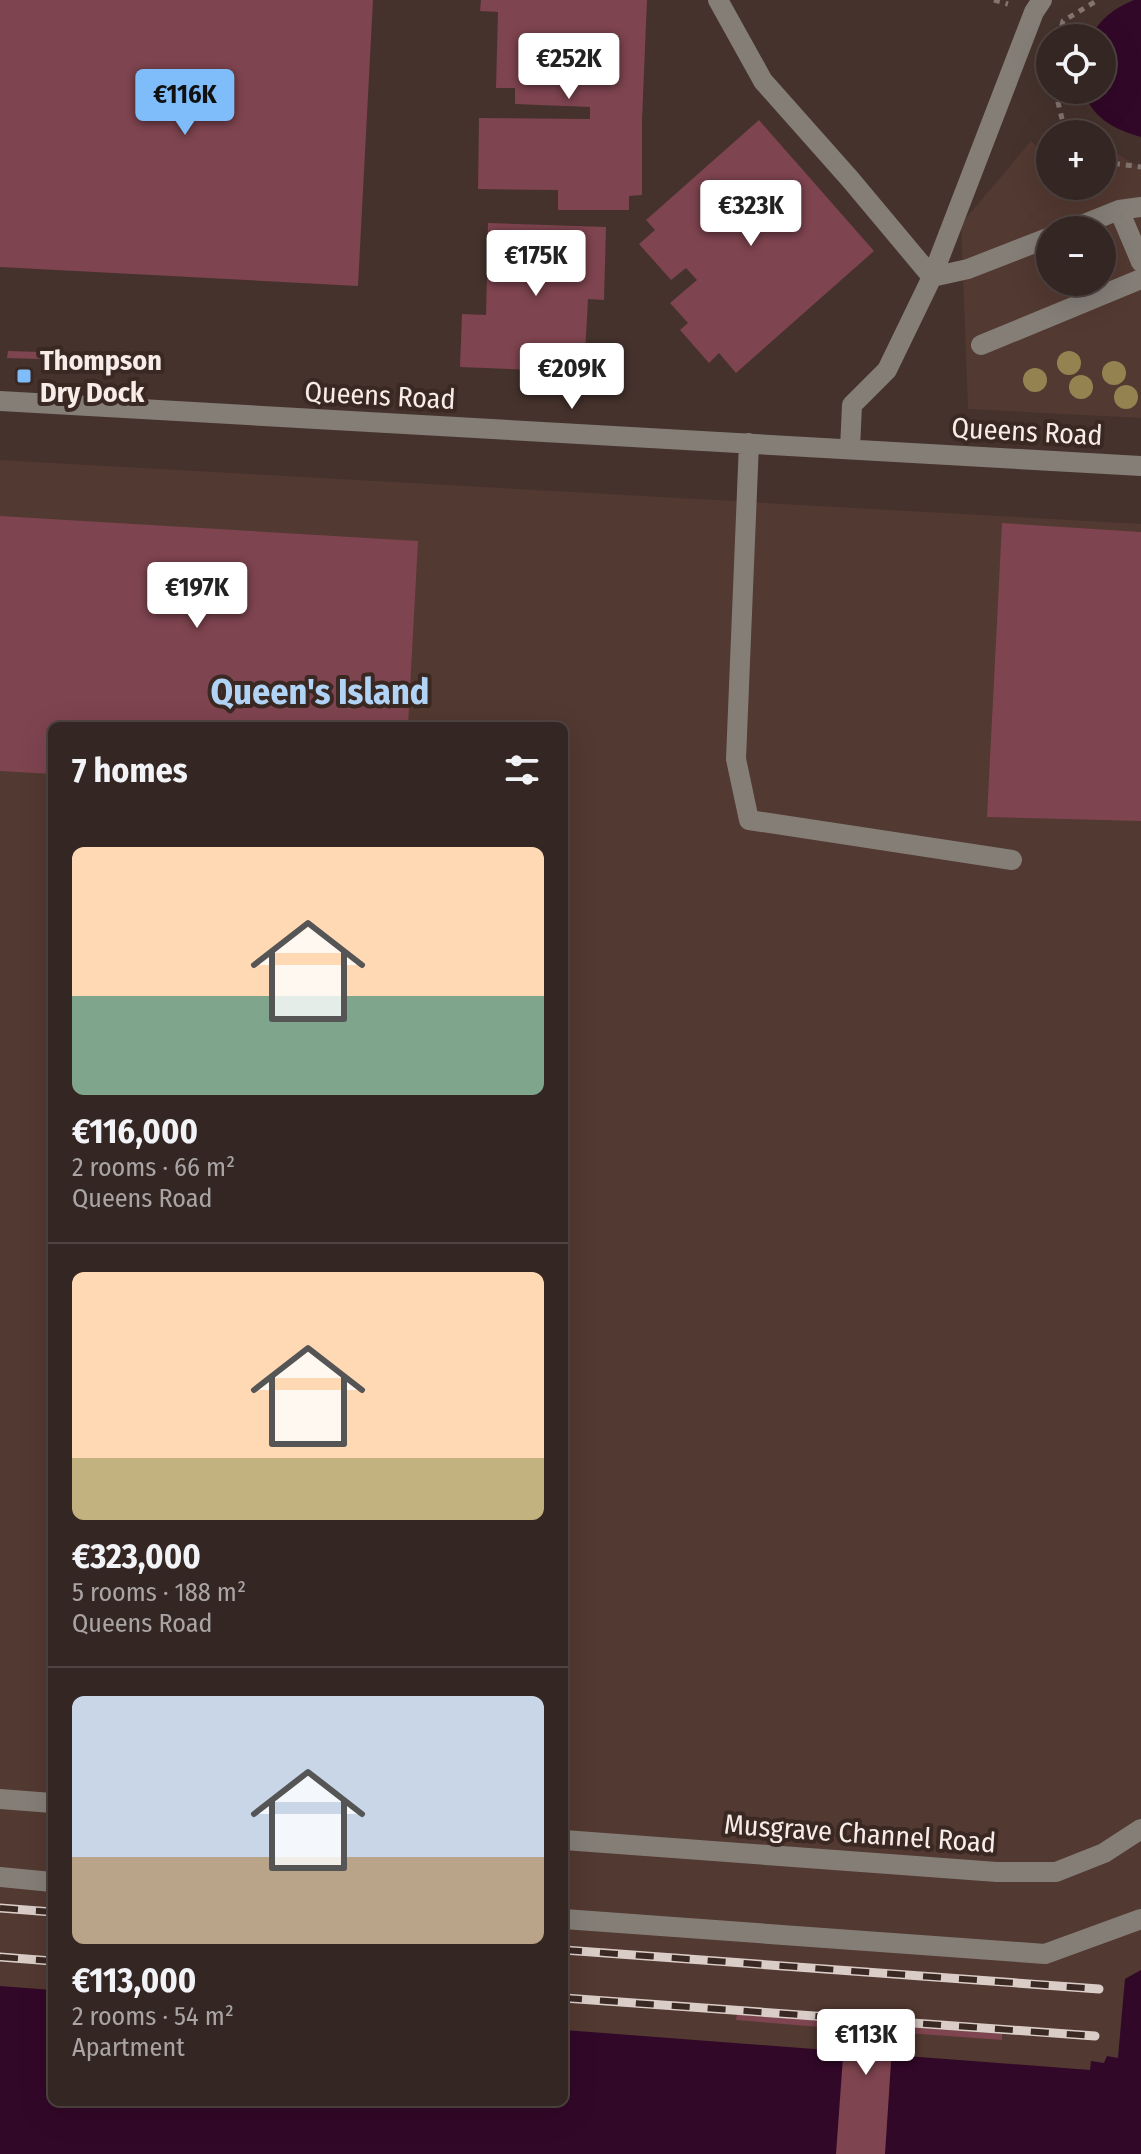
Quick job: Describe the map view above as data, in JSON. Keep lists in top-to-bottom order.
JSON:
{
  "streets": {
    "street": ["Queens Road", "Musgrave Channel Road"]
  },
  "districts": ["Queen's Island"],
  "places": {
    "transit": ["Thompson Dry Dock"]
  },
  "page": {
    "map_buttons": ["+", "−"],
    "price": [
      "€252K",
      "€116K",
      "€323K",
      "€175K",
      "€209K",
      "€197K",
      "€113K"
    ],
    "heading": "7 homes",
    "list": [
      {
        "name": "€116,000",
        "note": "2 rooms · 66 m² · Queens Road"
      },
      {
        "name": "€323,000",
        "note": "5 rooms · 188 m² · Queens Road"
      },
      {
        "name": "€113,000",
        "note": "2 rooms · 54 m² · Apartment"
      }
    ]
  }
}
